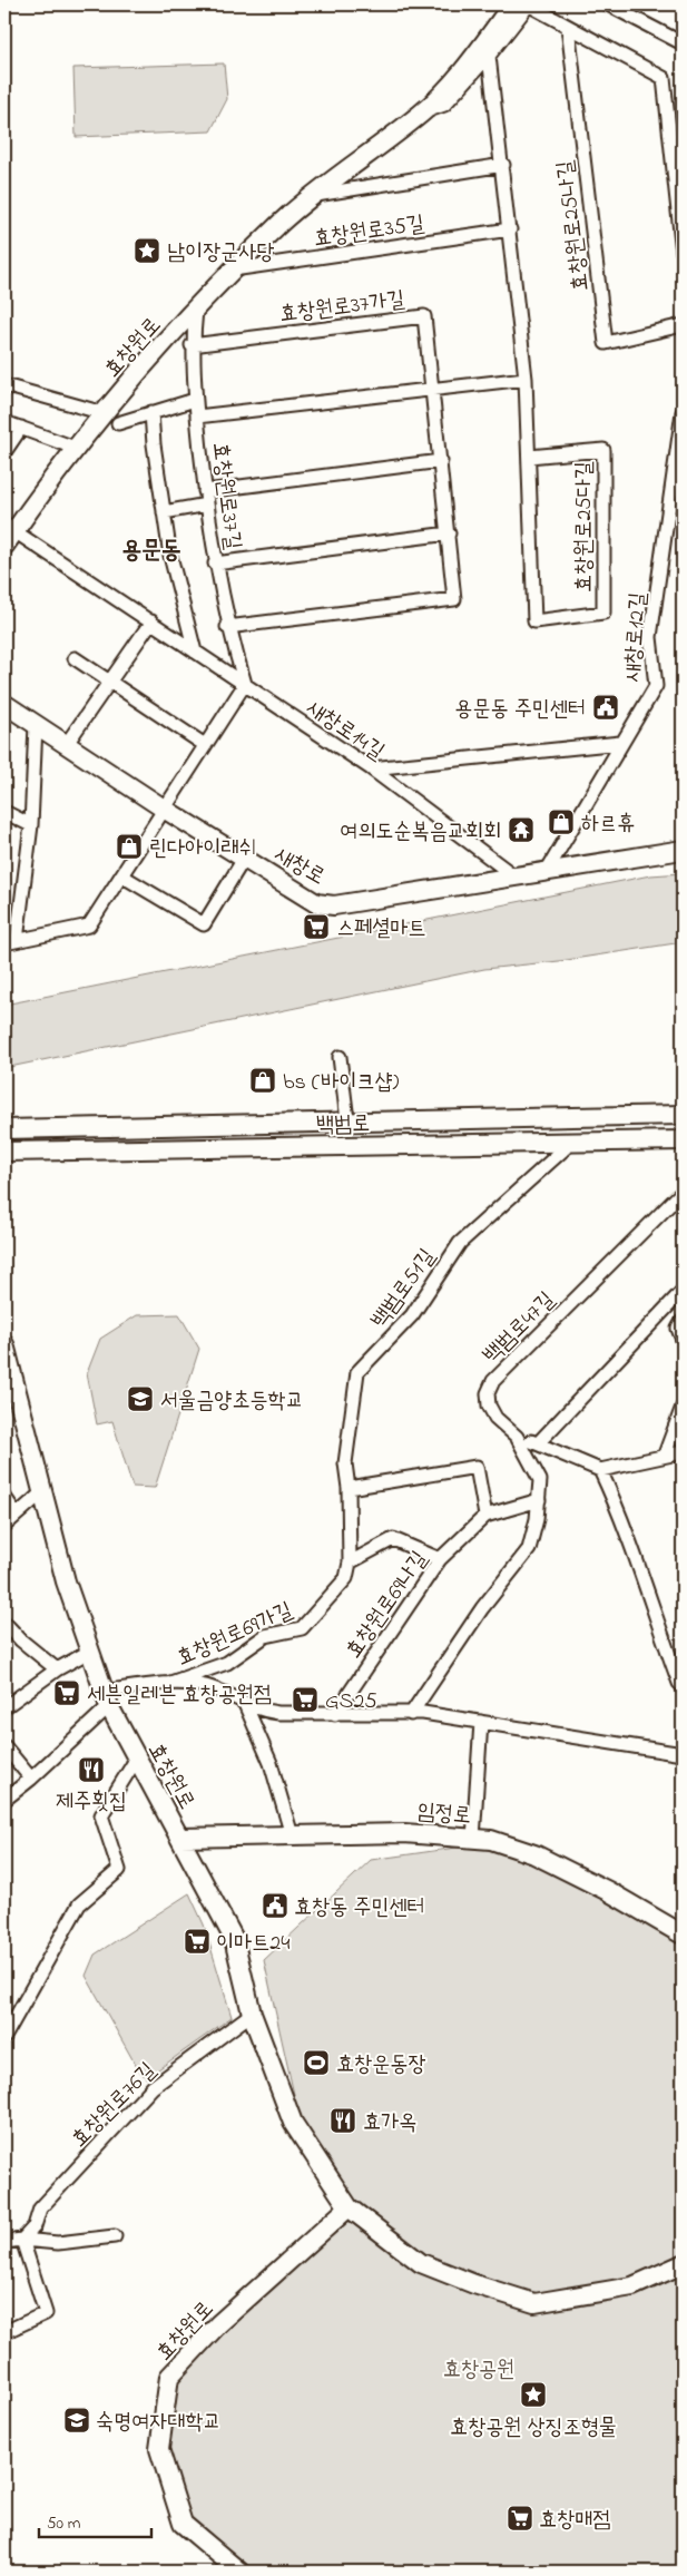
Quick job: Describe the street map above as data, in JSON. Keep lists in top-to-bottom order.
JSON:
{
  "streets": {
    "street": [
      "효창원로25나길",
      "효창원로35길",
      "효창원로37가길",
      "효창원로",
      "효창원로37길",
      "효창원로25다길",
      "새창로12길",
      "새창로14길",
      "새창로",
      "백범로",
      "백범로51길",
      "백범로47길",
      "효창원로69나길",
      "효창원로69가길",
      "임정로",
      "효창원로76길"
    ]
  },
  "crossings": [
    ["효창원로35길", "효창원로"],
    ["효창원로35길", "효창원로25다길"],
    ["효창원로37가길", "효창원로37길"],
    ["효창원로", "효창원로37길"],
    ["효창원로", "새창로14길"],
    ["효창원로", "임정로"],
    ["효창원로", "효창원로76길"],
    ["효창원로37길", "새창로14길"],
    ["새창로12길", "새창로"],
    ["새창로14길", "새창로"],
    ["백범로", "백범로51길"],
    ["백범로51길", "효창원로69가길"],
    ["백범로47길", "효창원로69나길"]
  ],
  "districts": ["용문동"],
  "parks": ["효창공원"],
  "places": {
    "place": ["남이장군사당", "효창공원 상징조형물"],
    "public building": ["용문동 주민센터", "효창동 주민센터"],
    "shop": ["하르휴", "린다아이래쉬", "bs (바이크샵)"],
    "temple": ["여의도순복음교회회"],
    "supermarket": [
      "스페셜마트",
      "세븐일레븐 효창공원점",
      "GS25",
      "이마트24",
      "효창매점"
    ],
    "school or university": ["서울금양초등학교", "숙명여자대학교"],
    "restaurant": ["제주횟집", "효가옥"],
    "sports": ["효창운동장"]
  },
  "scale_bar": "50 m"
}
